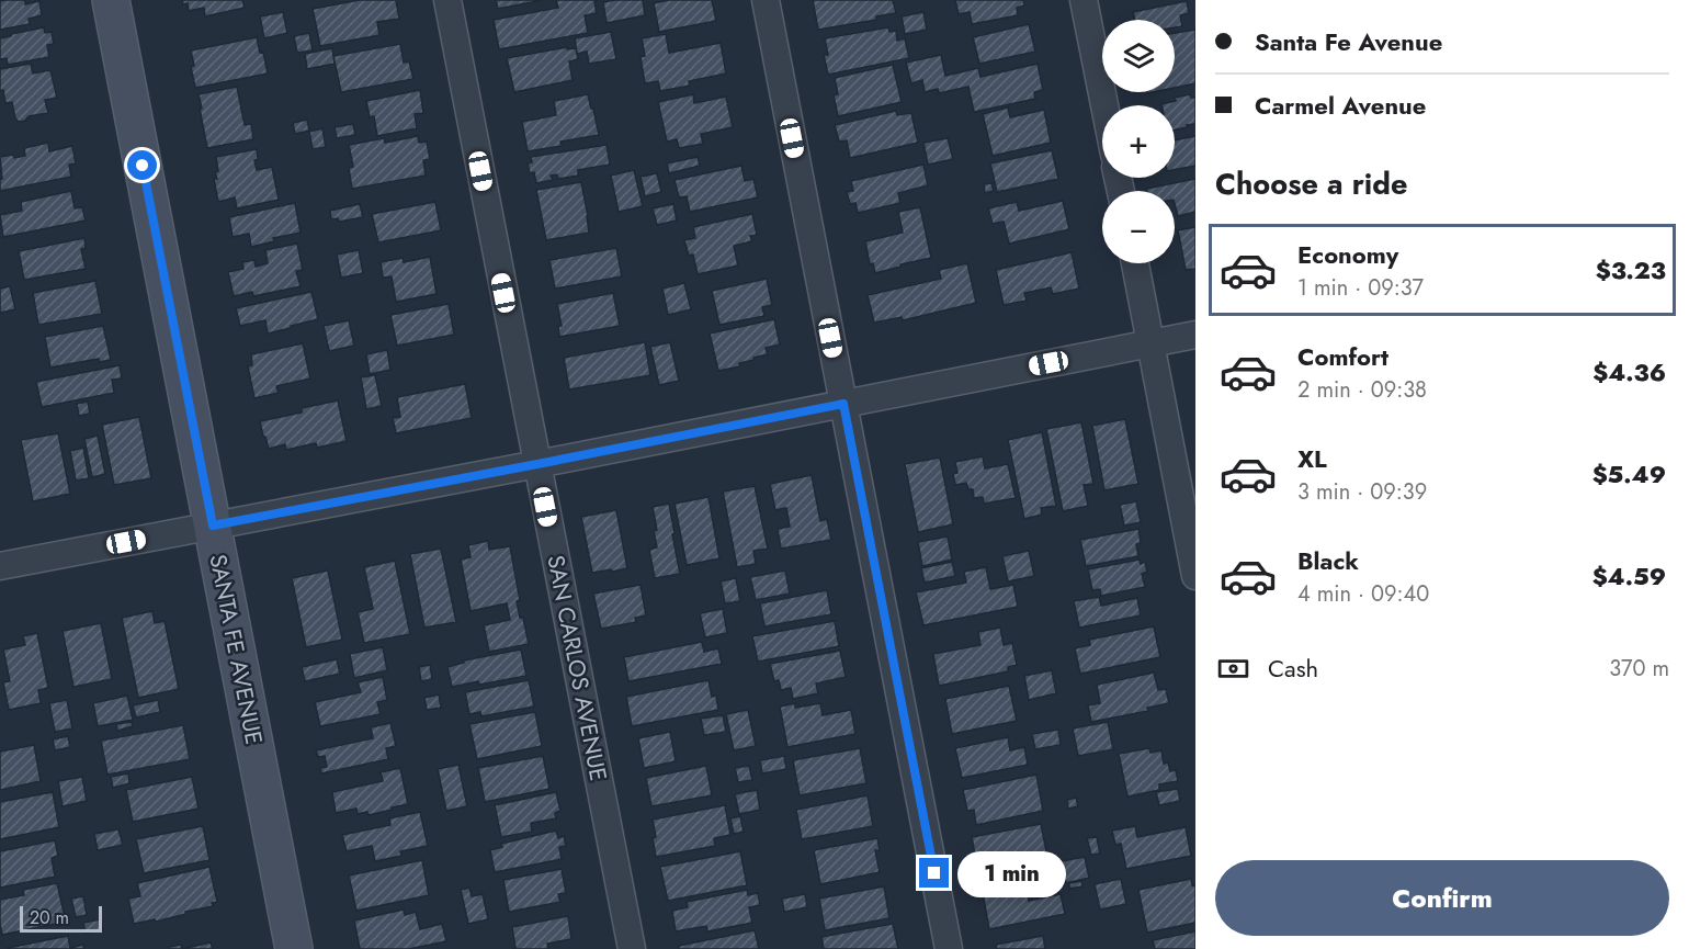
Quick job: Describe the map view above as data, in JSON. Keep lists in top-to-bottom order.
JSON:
{
  "streets": {
    "street": ["SANTA FE AVENUE", "SAN CARLOS AVENUE"]
  },
  "scale_bar": "20 m",
  "page": {
    "banner": ["Santa Fe Avenue", "Carmel Avenue"],
    "map_buttons": ["+", "−"],
    "heading": "Choose a ride",
    "list": [
      {
        "name": "Economy",
        "note": "1 min · 09:37",
        "value": "$3.23"
      },
      {
        "name": "Comfort",
        "note": "2 min · 09:38",
        "value": "$4.36"
      },
      {
        "name": "XL",
        "note": "3 min · 09:39",
        "value": "$5.49"
      },
      {
        "name": "Black",
        "note": "4 min · 09:40",
        "value": "$4.59"
      }
    ],
    "pay": ["Cash", "370 m"],
    "buttons": "Confirm",
    "bubble": "1 min",
    "scale": "20 m"
  }
}
